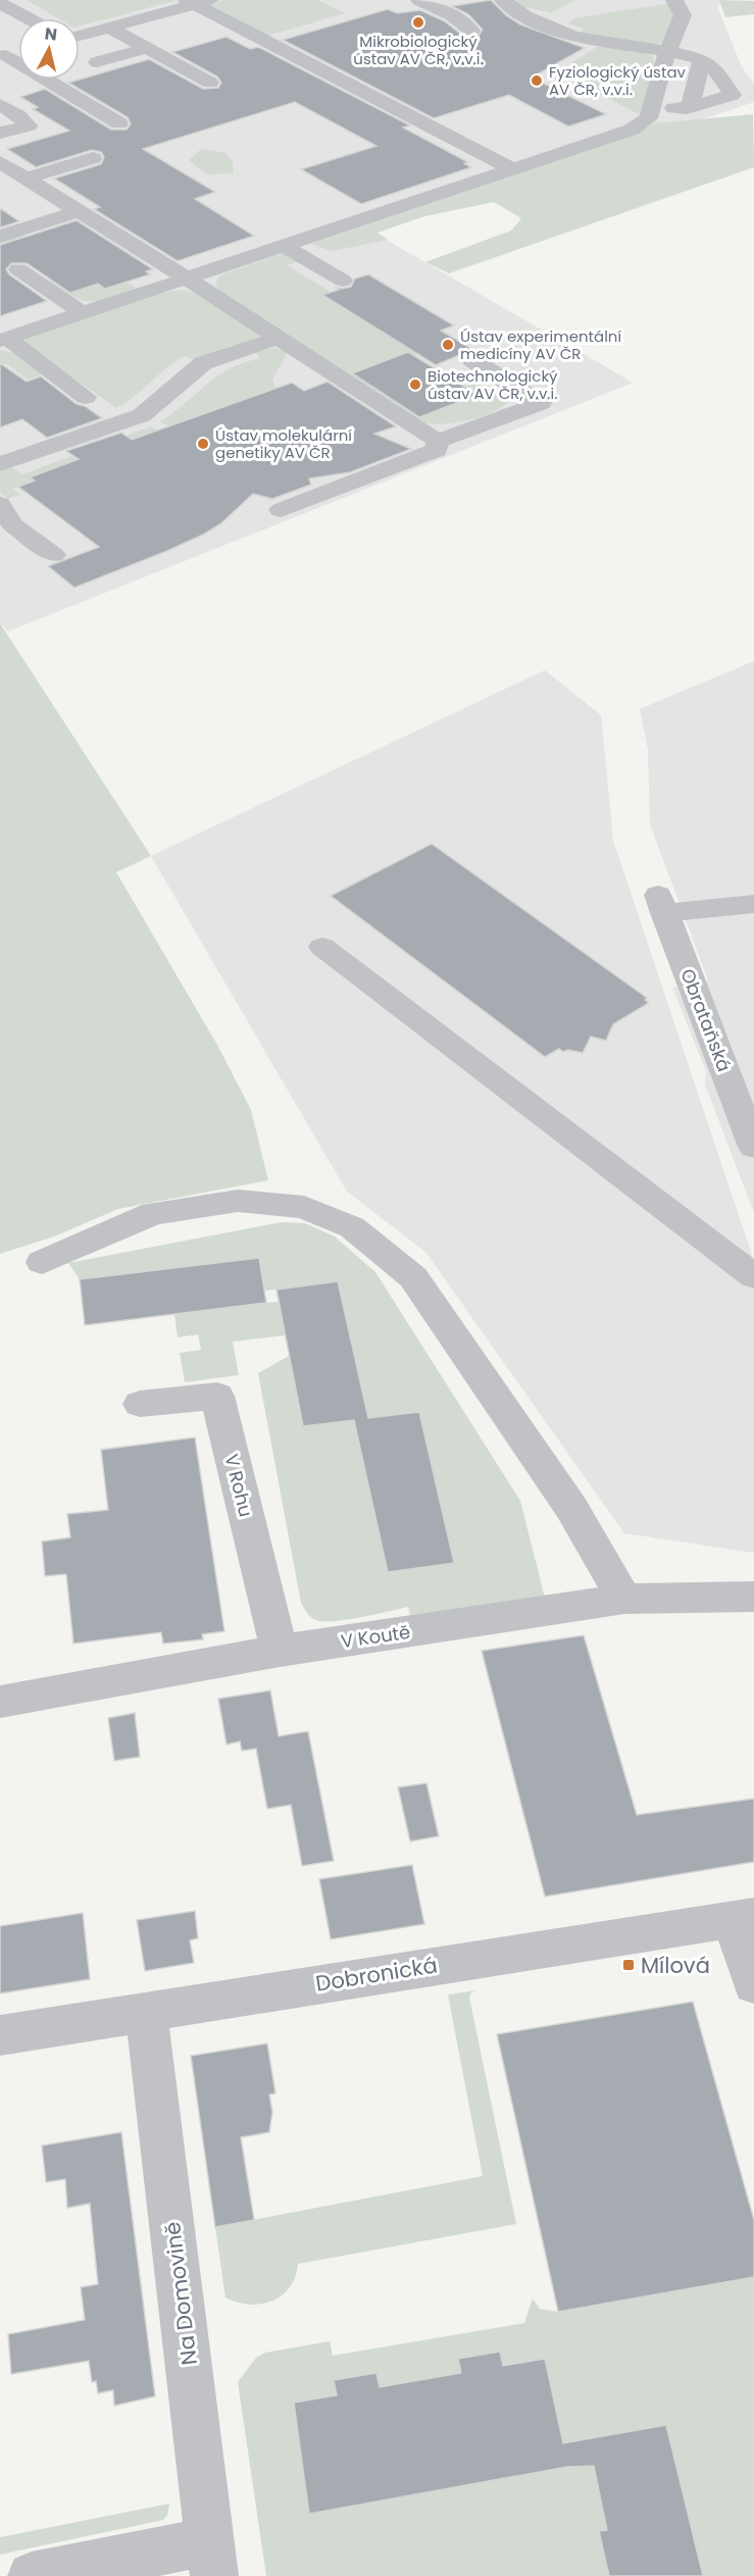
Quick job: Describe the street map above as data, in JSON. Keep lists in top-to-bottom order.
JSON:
{
  "streets": {
    "street": [
      "Obrataňská",
      "V Rohu",
      "V Koutě",
      "Dobronická",
      "Na Domovině"
    ]
  },
  "crossings": [
    ["V Rohu", "V Koutě"],
    ["Dobronická", "Na Domovině"]
  ],
  "places": {
    "other": [
      "Mikrobiologický ústav AV ČR, v.v.i.",
      "Fyziologický ústav AV ČR, v.v.i.",
      "Ústav experimentální medicíny AV ČR",
      "Biotechnologický ústav AV ČR, v.v.i.",
      "Ústav molekulární genetiky AV ČR"
    ],
    "transit": ["Mílová"]
  },
  "north": "top"
}
